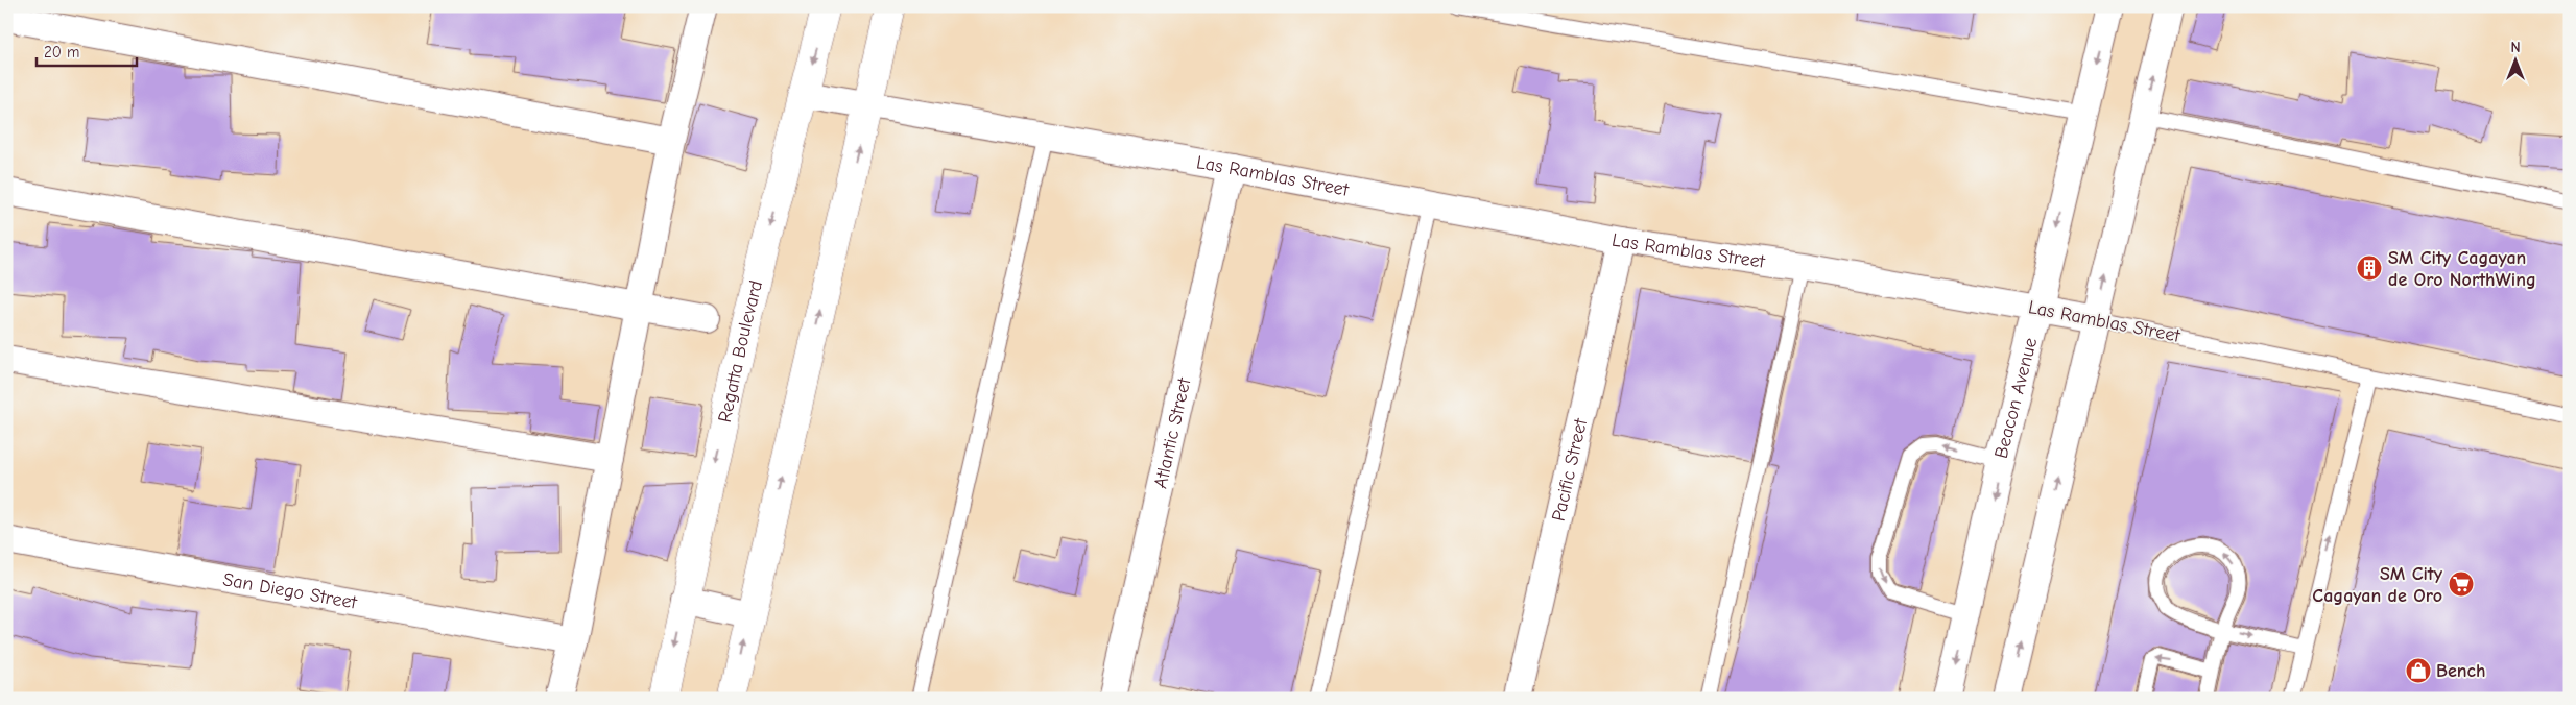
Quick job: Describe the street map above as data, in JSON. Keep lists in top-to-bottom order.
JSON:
{
  "streets": {
    "street": [
      "Las Ramblas Street",
      "Regatta Boulevard",
      "Beacon Avenue",
      "Atlantic Street",
      "Pacific Street",
      "San Diego Street"
    ]
  },
  "crossings": [
    ["Las Ramblas Street", "Regatta Boulevard"],
    ["Las Ramblas Street", "Beacon Avenue"],
    ["Las Ramblas Street", "Atlantic Street"],
    ["Las Ramblas Street", "Pacific Street"]
  ],
  "places": {
    "building": ["SM City Cagayan de Oro NorthWing"],
    "supermarket": ["SM City Cagayan de Oro"],
    "shop": ["Bench"]
  },
  "scale_bar": "20 m",
  "north": "top"
}
